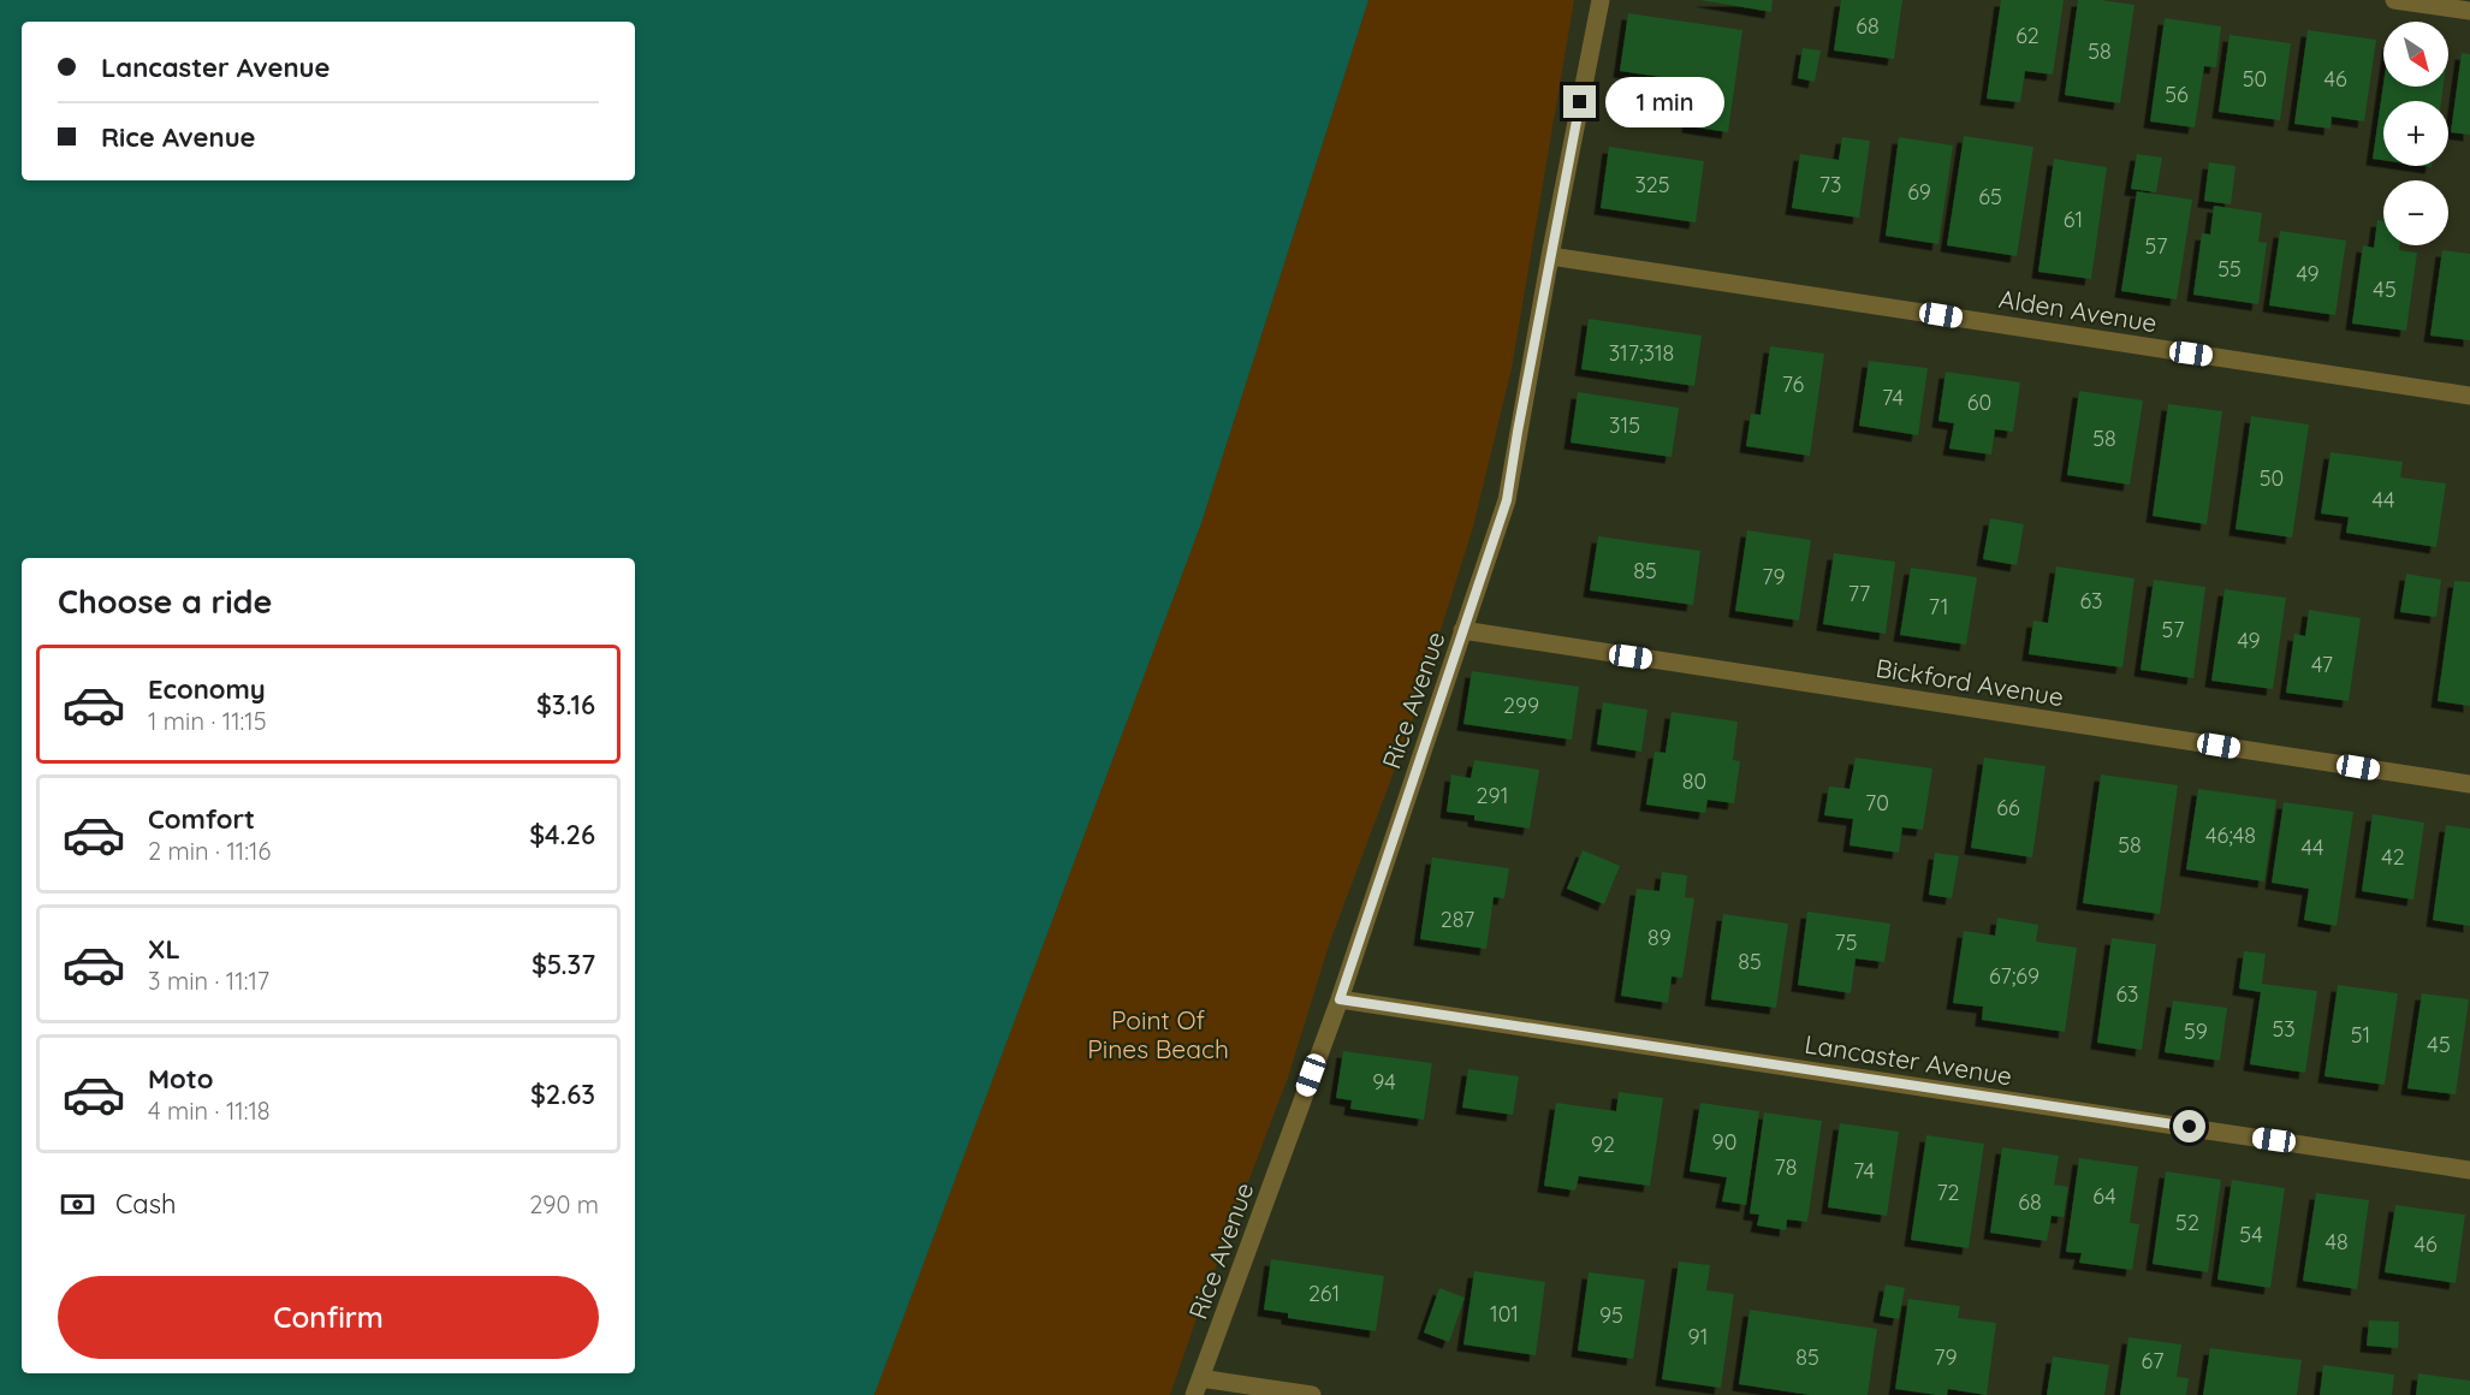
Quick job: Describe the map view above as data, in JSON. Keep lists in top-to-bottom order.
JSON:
{
  "streets": {
    "street": [
      "Alden Avenue",
      "Bickford Avenue",
      "Rice Avenue",
      "Lancaster Avenue"
    ]
  },
  "crossings": [
    ["Alden Avenue", "Rice Avenue"],
    ["Bickford Avenue", "Rice Avenue"],
    ["Rice Avenue", "Lancaster Avenue"]
  ],
  "parks": ["Point Of Pines Beach"],
  "house_numbers": [
    "68",
    "62",
    "58",
    "50",
    "46",
    "56",
    "325",
    "73",
    "69",
    "65",
    "61",
    "57",
    "55",
    "49",
    "45",
    "317;318",
    "76",
    "74",
    "60",
    "315",
    "58",
    "50",
    "44",
    "85",
    "79",
    "77",
    "63",
    "71",
    "57",
    "49",
    "47",
    "299",
    "80",
    "291",
    "70",
    "66",
    "46;48",
    "58",
    "44",
    "42",
    "287",
    "89",
    "75",
    "85",
    "67;69",
    "63",
    "53",
    "59",
    "51",
    "45",
    "94",
    "90",
    "92",
    "78",
    "74",
    "72",
    "64",
    "68",
    "52",
    "54",
    "48",
    "46",
    "261",
    "101",
    "95",
    "91",
    "85",
    "79",
    "67"
  ],
  "north": "bottom right",
  "page": {
    "map_buttons": ["+", "−"],
    "banner": ["Lancaster Avenue", "Rice Avenue"],
    "bubble": "1 min",
    "heading": "Choose a ride",
    "list": [
      {
        "name": "Economy",
        "note": "1 min · 11:15",
        "value": "$3.16"
      },
      {
        "name": "Comfort",
        "note": "2 min · 11:16",
        "value": "$4.26"
      },
      {
        "name": "XL",
        "note": "3 min · 11:17",
        "value": "$5.37"
      },
      {
        "name": "Moto",
        "note": "4 min · 11:18",
        "value": "$2.63"
      }
    ],
    "pay": ["Cash", "290 m"],
    "buttons": "Confirm"
  }
}
